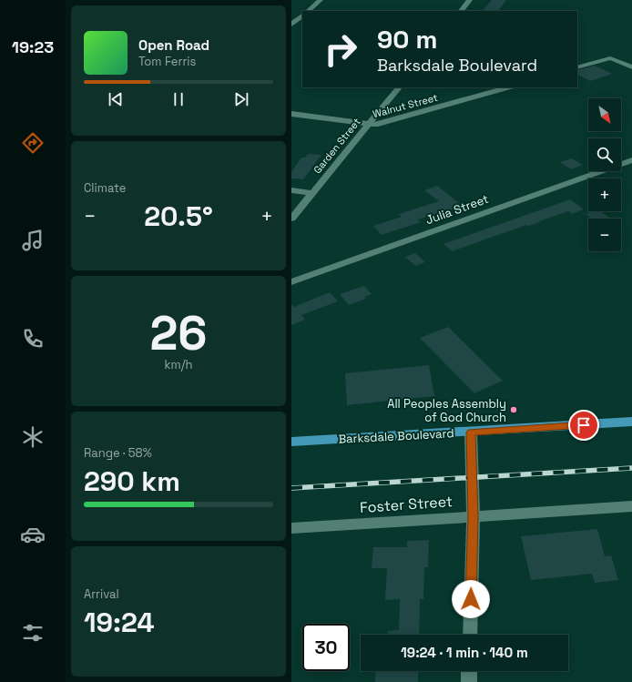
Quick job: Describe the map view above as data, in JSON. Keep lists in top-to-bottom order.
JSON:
{
  "streets": {
    "main road": ["Barksdale Boulevard"],
    "street": [
      "Walnut Street",
      "Garden Street",
      "Julia Street",
      "Foster Street"
    ]
  },
  "crossings": [
    ["Walnut Street", "Garden Street"]
  ],
  "places": ["All Peoples Assembly of God Church"],
  "north": "bottom right",
  "page": {
    "tabs": "19:23",
    "turn": ["90 m", "Barksdale Boulevard"],
    "song": ["Open Road", "Tom Ferris"],
    "map_buttons": ["+", "−"],
    "tile": [
      "Climate",
      ["26", "km/h"],
      ["Range · 58%", "290 km"],
      ["Arrival", "19:24"]
    ],
    "heat": ["−", "20.5°", "+"],
    "limit": "30",
    "trip": "19:24 · 1 min · 140 m"
  }
}
